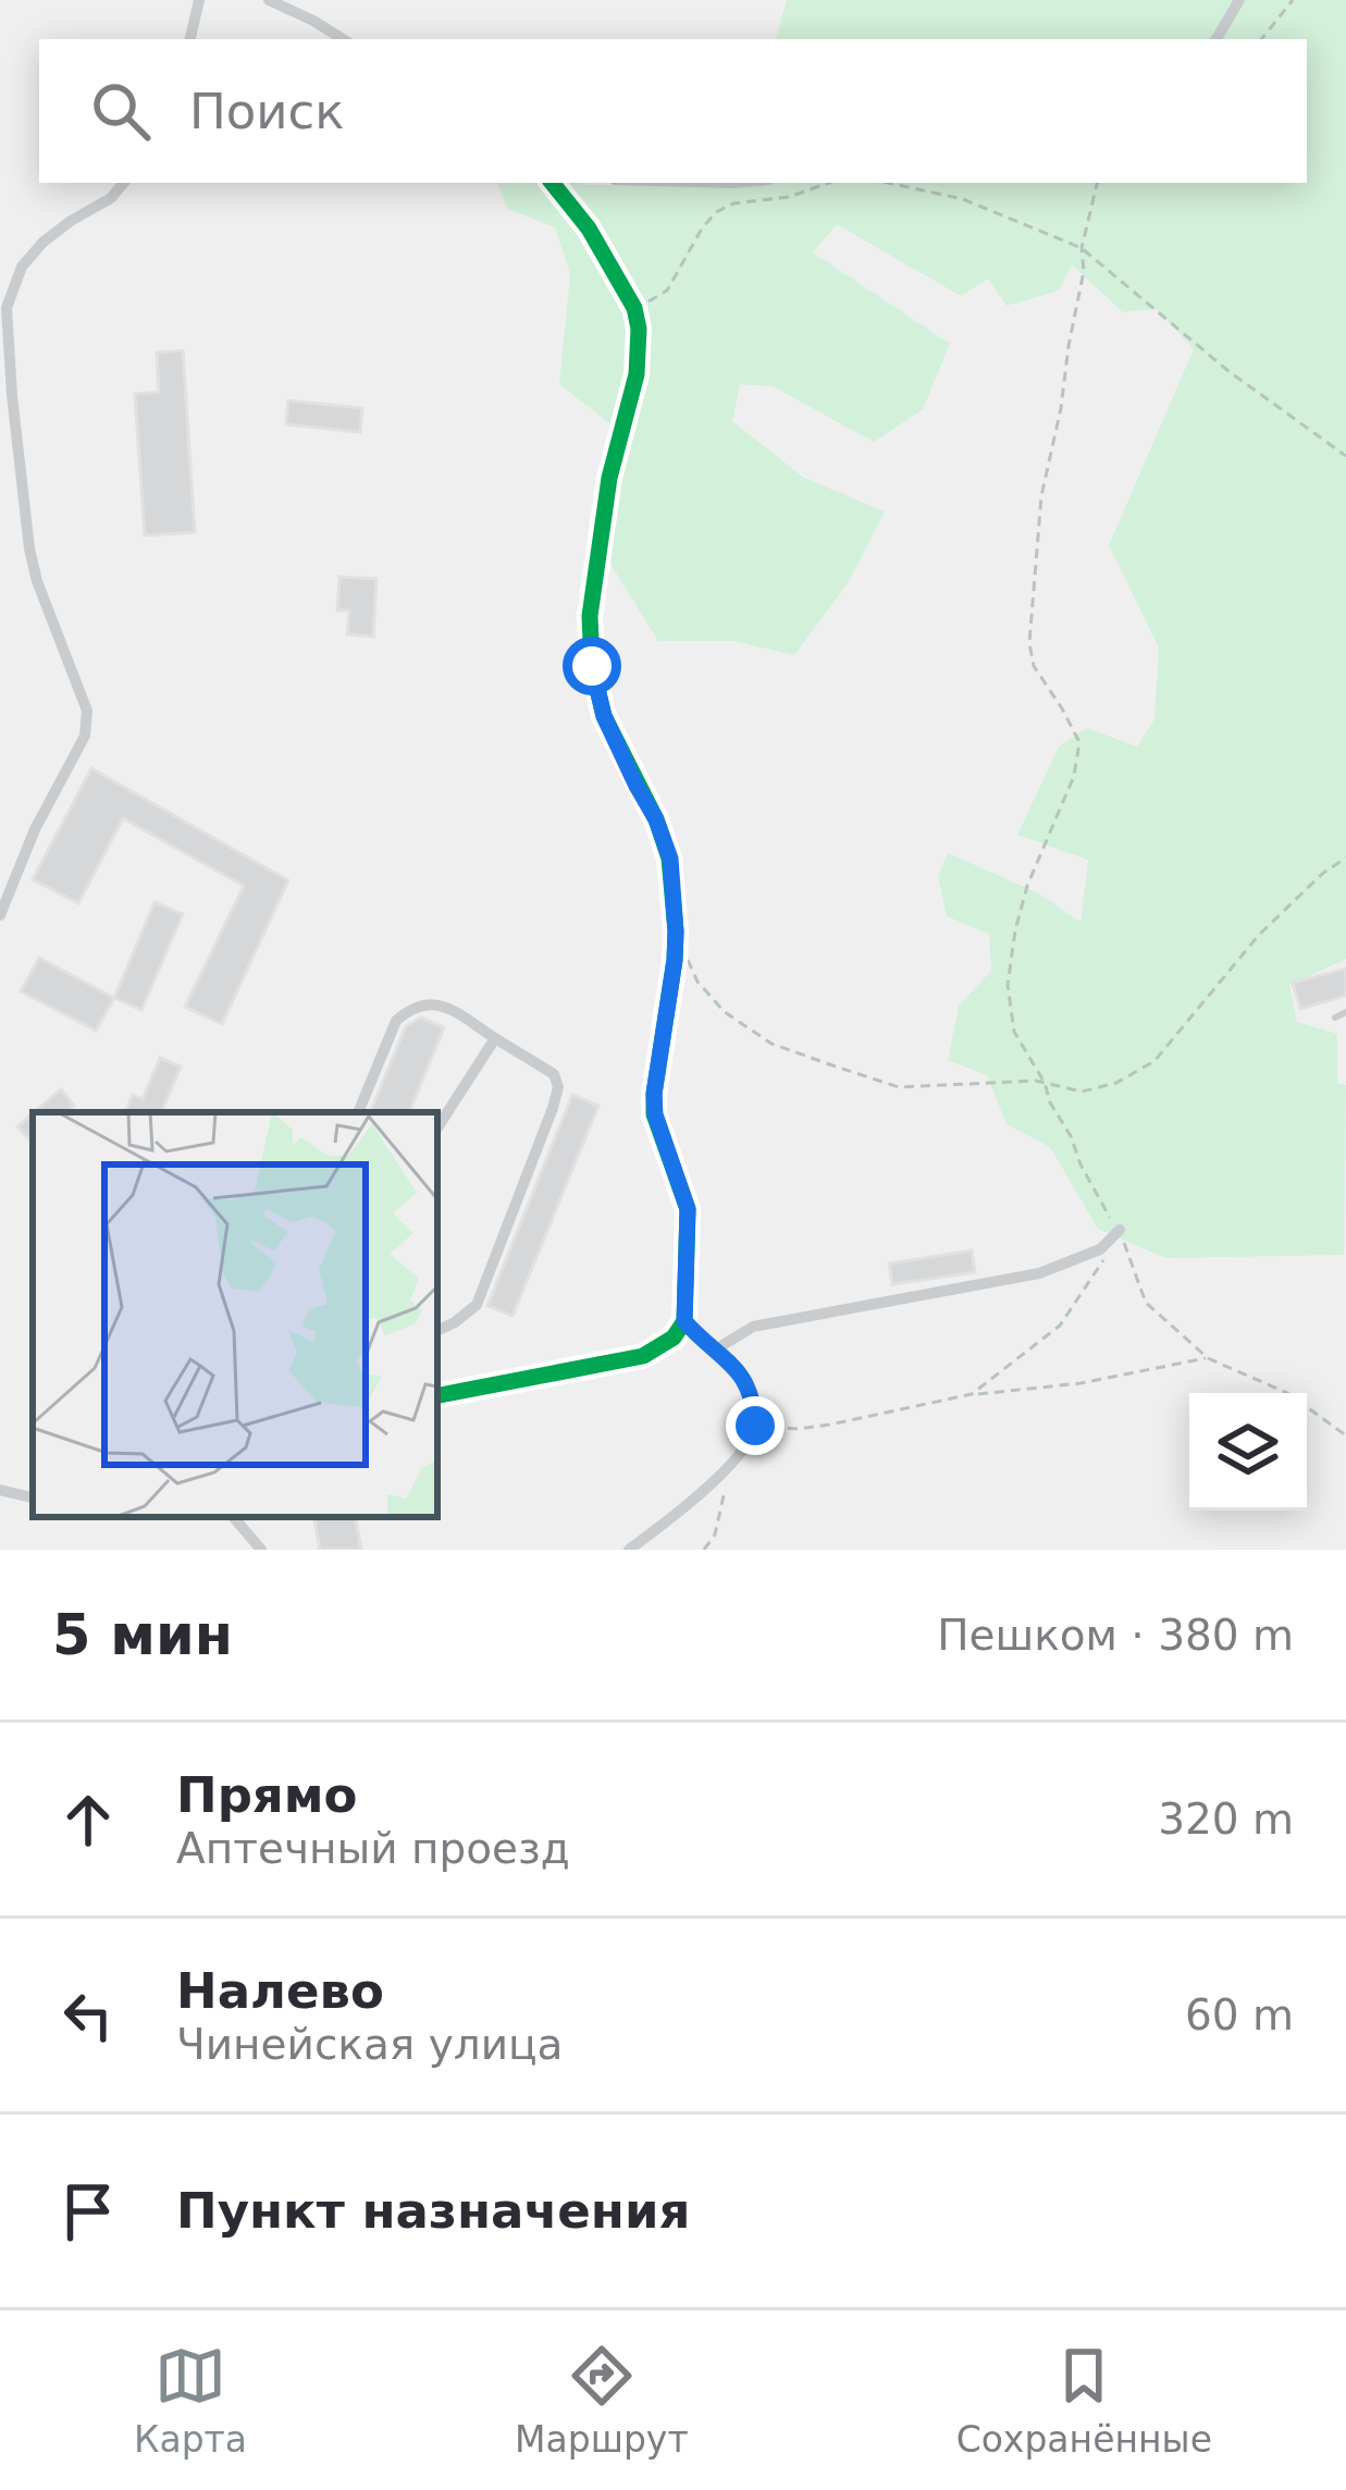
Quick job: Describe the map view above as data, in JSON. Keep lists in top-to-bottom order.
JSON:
{
  "page": {
    "search": "Поиск",
    "heading": ["5 мин", "Пешком · 380 m"],
    "list": [
      ["Прямо", "Аптечный проезд", "320 m"],
      ["Налево", "Чинейская улица", "60 m"],
      "Пункт назначения"
    ],
    "nav": ["Карта", "Маршрут", "Сохранённые"]
  }
}
